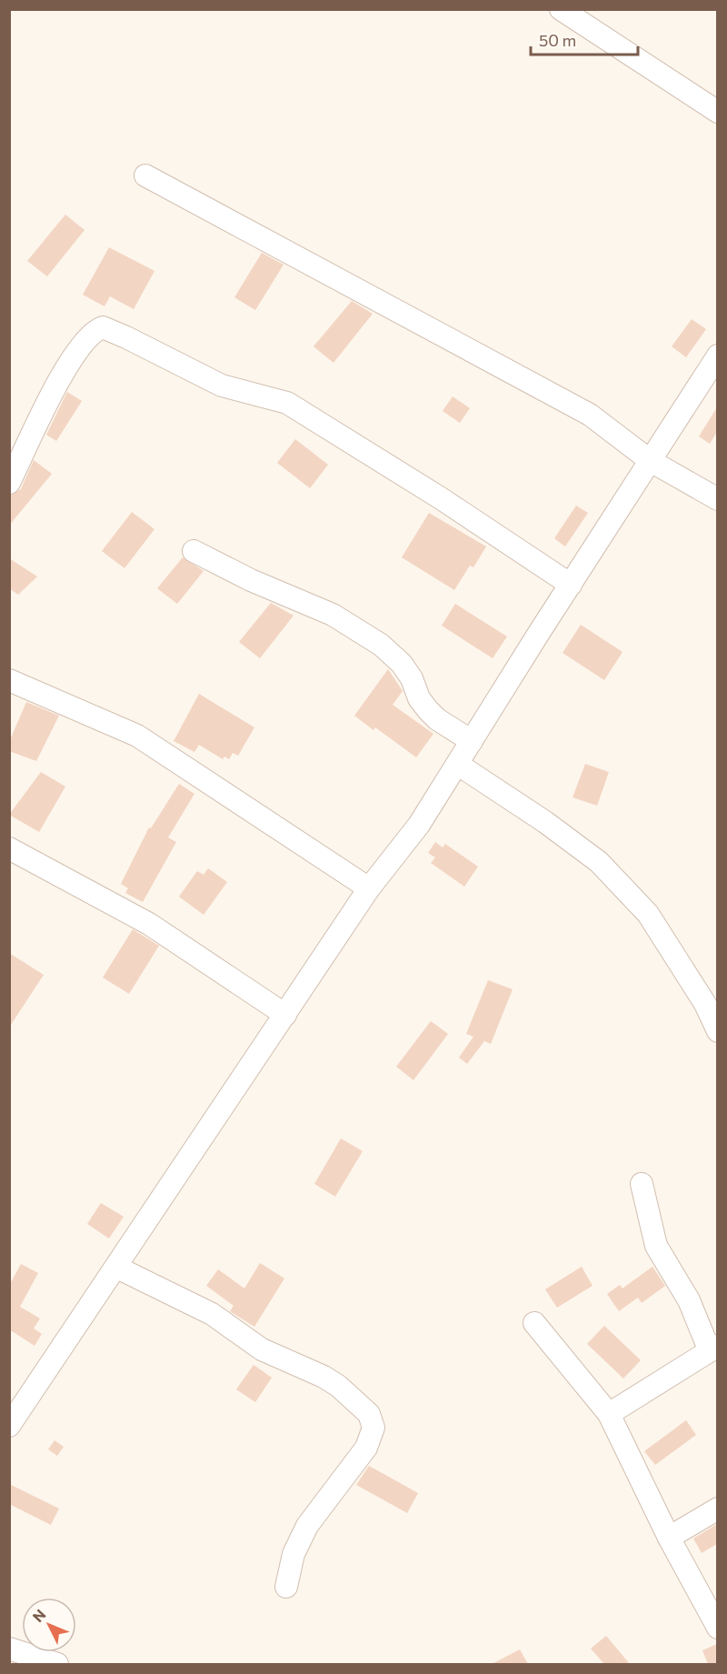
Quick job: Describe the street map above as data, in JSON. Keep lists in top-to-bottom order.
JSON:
{
  "scale_bar": "50 m",
  "north": "top left"
}
